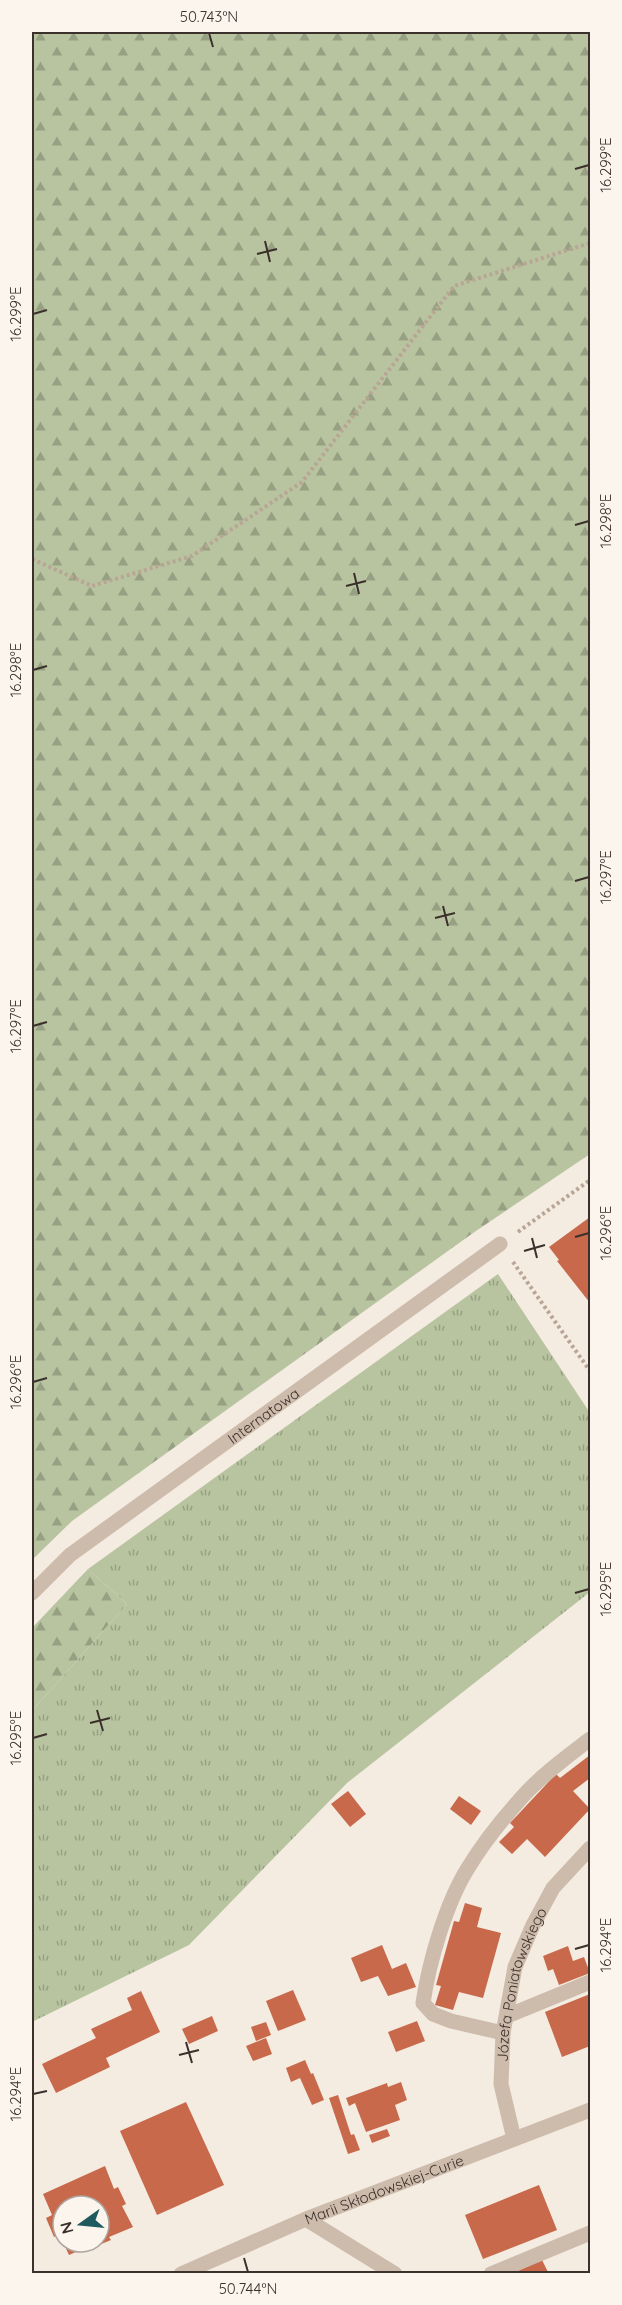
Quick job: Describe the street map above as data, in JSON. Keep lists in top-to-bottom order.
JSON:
{
  "streets": {
    "street": ["Internatowa", "Józefa Poniatowskiego", "Marii Skłodowskiej-Curie"]
  },
  "crossings": [
    ["Józefa Poniatowskiego", "Marii Skłodowskiej-Curie"]
  ],
  "north": "left",
  "coordinates": [
    "50.743°N",
    "16.299°E",
    "16.298°E",
    "16.297°E",
    "16.296°E",
    "16.295°E",
    "16.294°E",
    "50.744°N"
  ]
}
